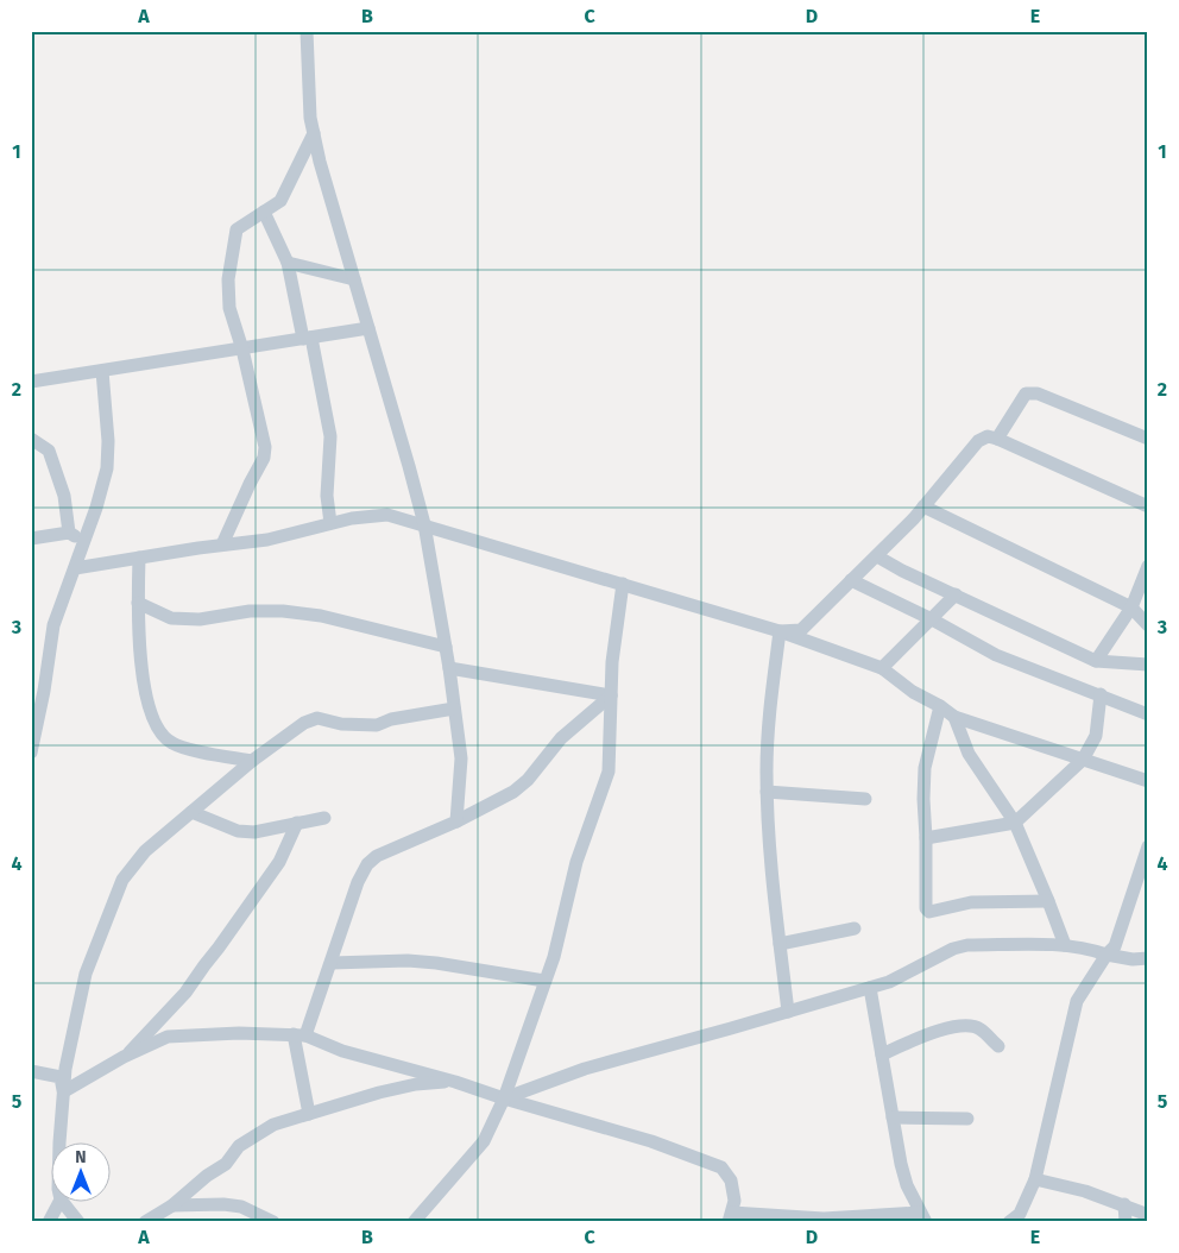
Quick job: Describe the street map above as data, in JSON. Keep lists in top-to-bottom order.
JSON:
{
  "north": "top",
  "grid": {
    "columns": [
      "A",
      "B",
      "C",
      "D",
      "E"
    ],
    "rows": [
      "1",
      "2",
      "3",
      "4",
      "5"
    ]
  }
}
